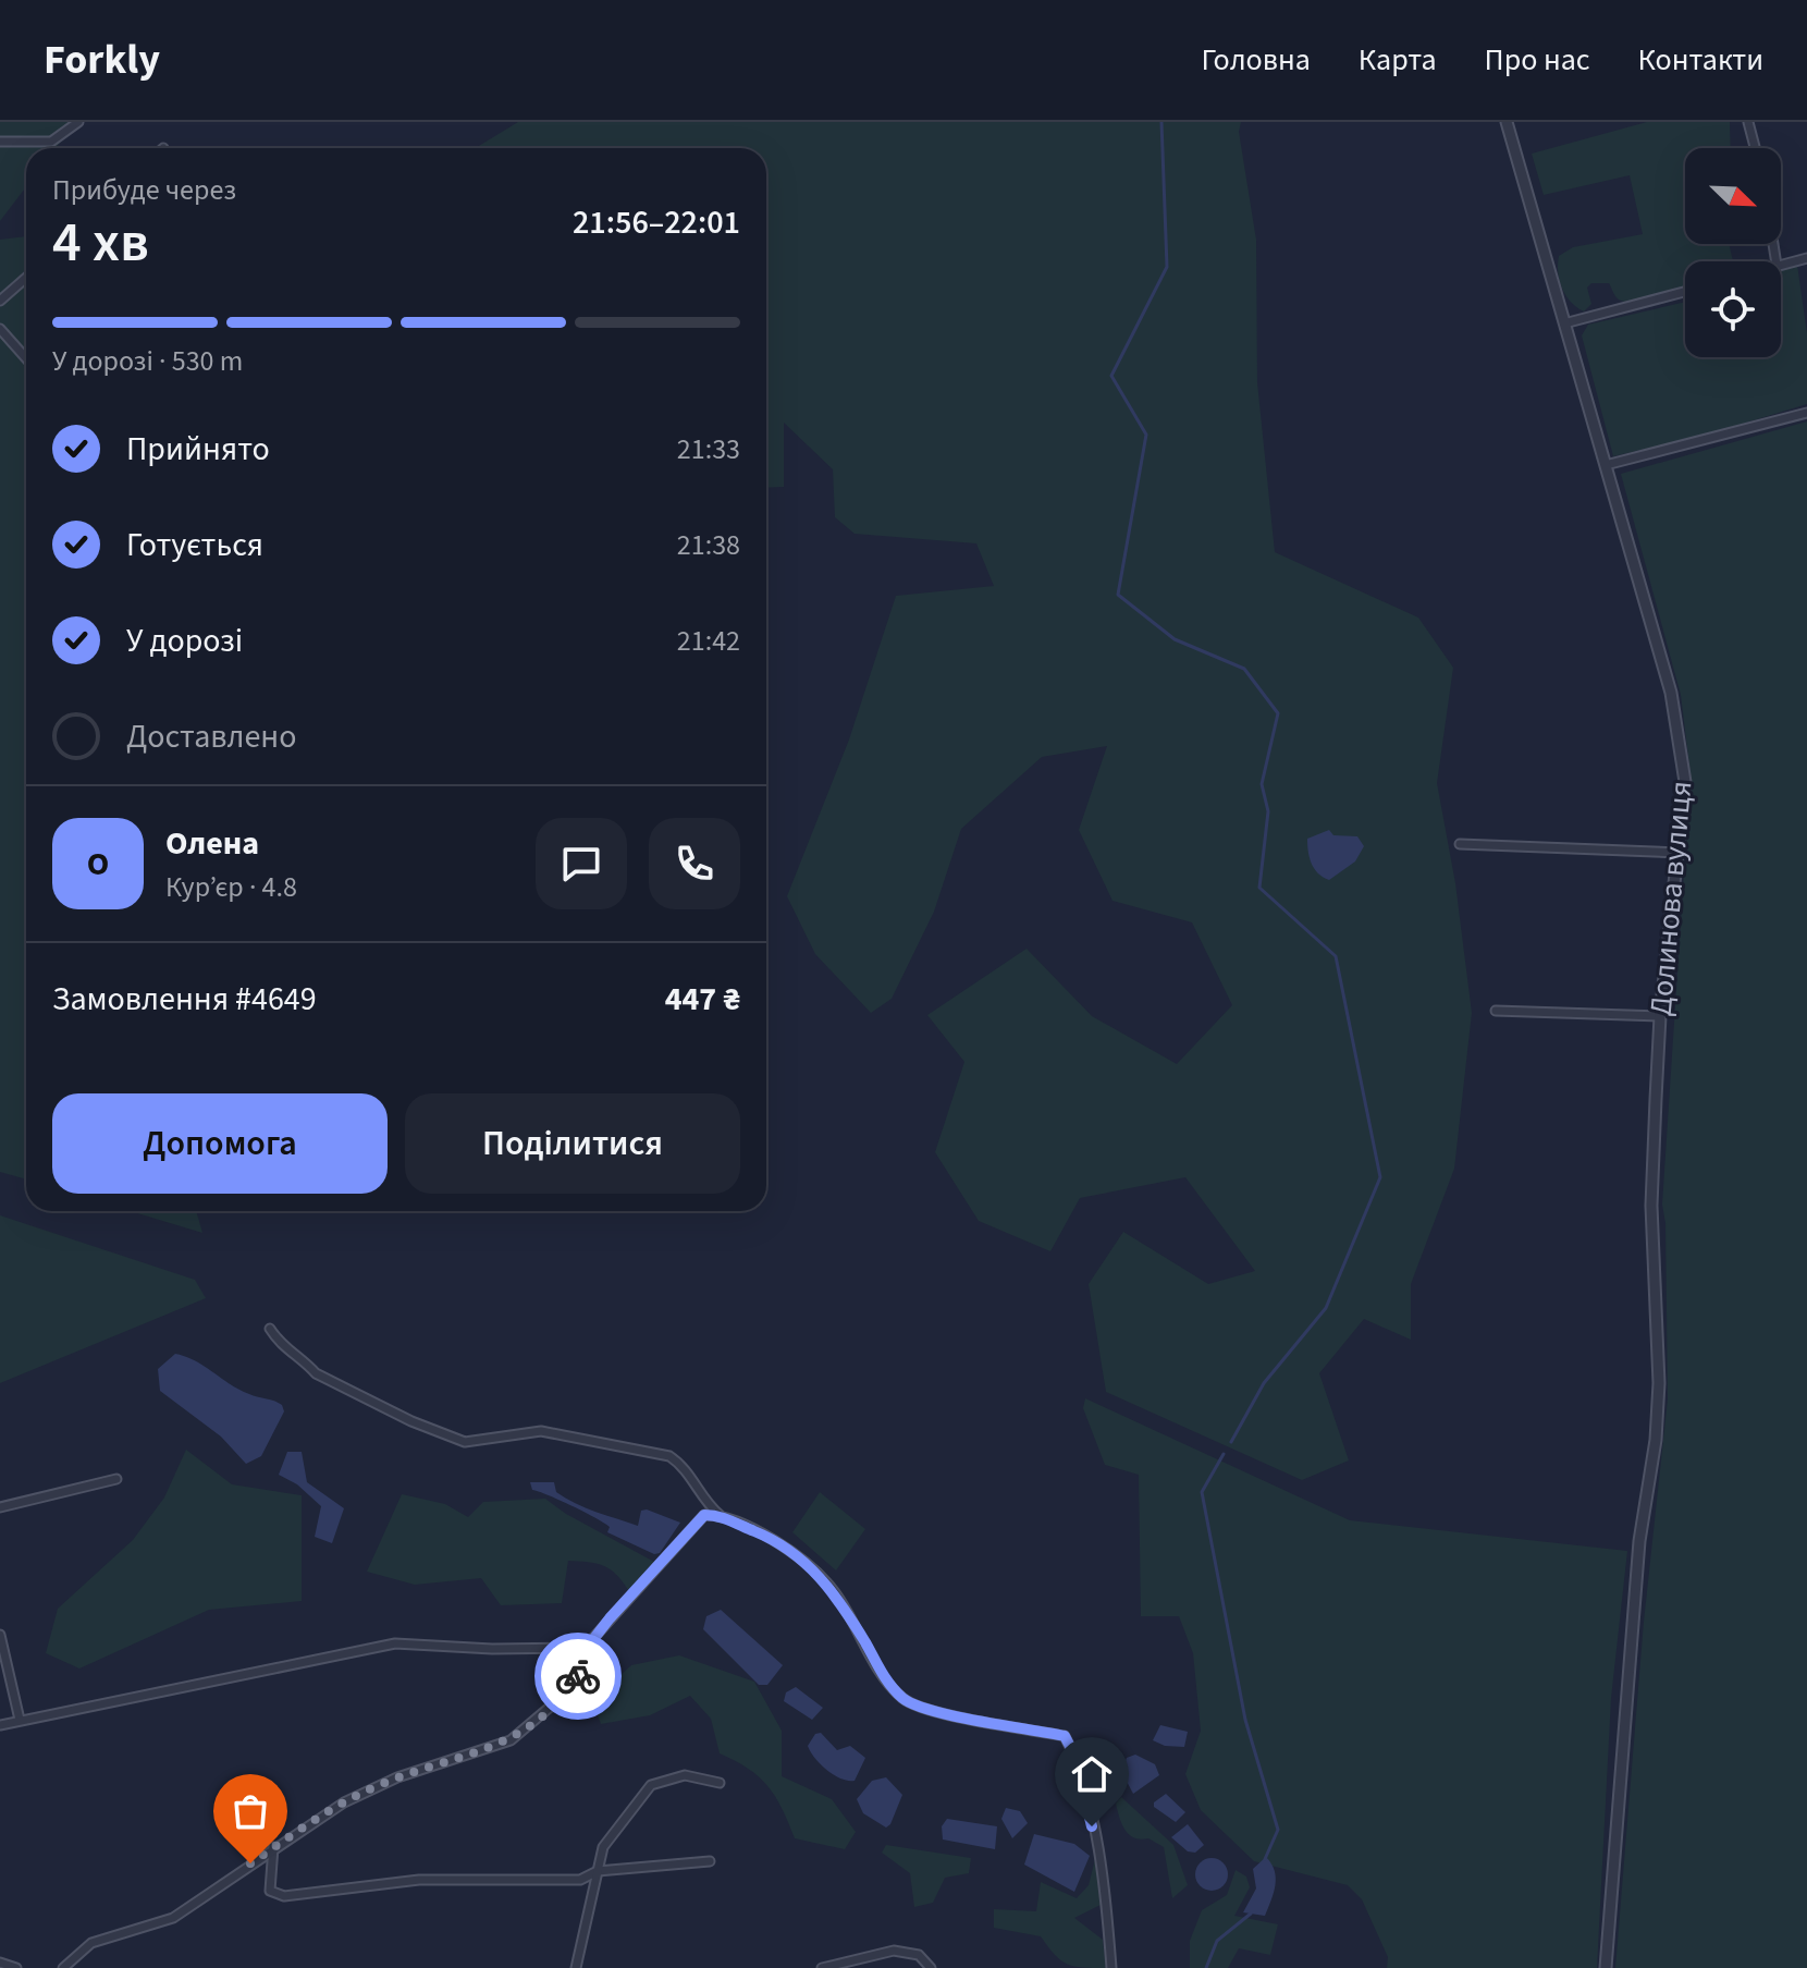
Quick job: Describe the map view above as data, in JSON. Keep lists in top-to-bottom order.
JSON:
{
  "streets": {
    "street": ["Долинова вулиця"]
  },
  "north": "bottom right",
  "page": {
    "header": "Forkly",
    "nav": [
      "Головна",
      "Карта",
      "Про нас",
      "Контакти"
    ],
    "heading": ["4 хв", "Прибуде через", "21:56–22:01"],
    "panel": [
      "Олена",
      "Кур’єр · 4.8",
      "Замовлення #4649",
      "447 ₴"
    ],
    "bar": "У дорозі · 530 m",
    "list": [
      ["Прийнято", "21:33"],
      ["Готується", "21:38"],
      ["У дорозі", "21:42"],
      "Доставлено"
    ],
    "round": "О",
    "buttons": ["Допомога", "Поділитися"]
  }
}
